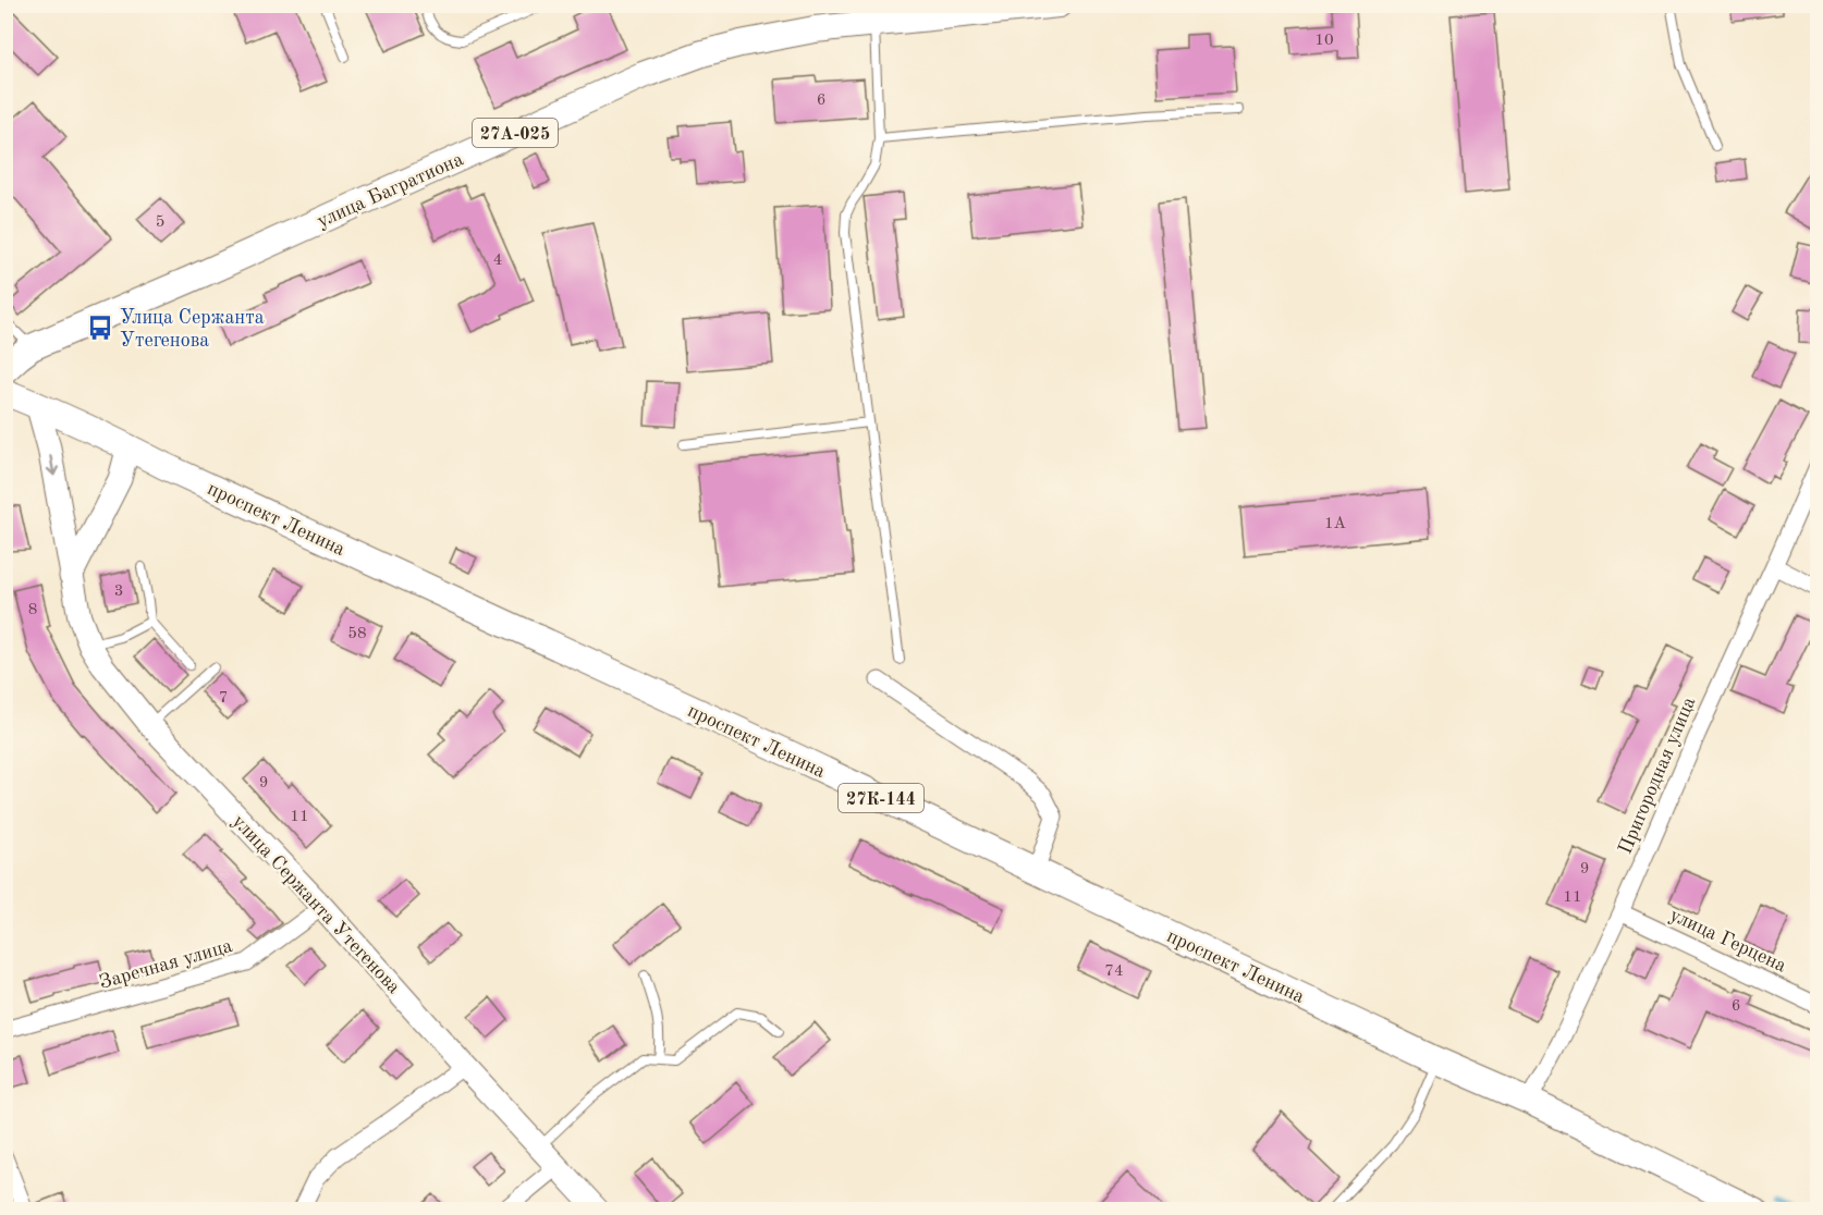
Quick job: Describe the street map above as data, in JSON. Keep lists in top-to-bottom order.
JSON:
{
  "streets": {
    "main road": [
      "27А-025",
      "улица Багратиона",
      "проспект Ленина",
      "27К-144",
      "улица Сержанта Утегенова"
    ],
    "street": ["Пригородная улица", "улица Герцена", "Заречная улица"]
  },
  "crossings": [
    ["проспект Ленина", "Пригородная улица"],
    ["проспект Ленина", "улица Сержанта Утегенова"],
    ["Пригородная улица", "улица Герцена"],
    ["улица Сержанта Утегенова", "Заречная улица"]
  ],
  "places": {
    "bus stop": ["Улица Сержанта Утегенова"]
  },
  "house_numbers": [
    "10",
    "6",
    "5",
    "4",
    "1A",
    "3",
    "8",
    "58",
    "7",
    "9",
    "11",
    "9",
    "11",
    "74",
    "6"
  ]
}
